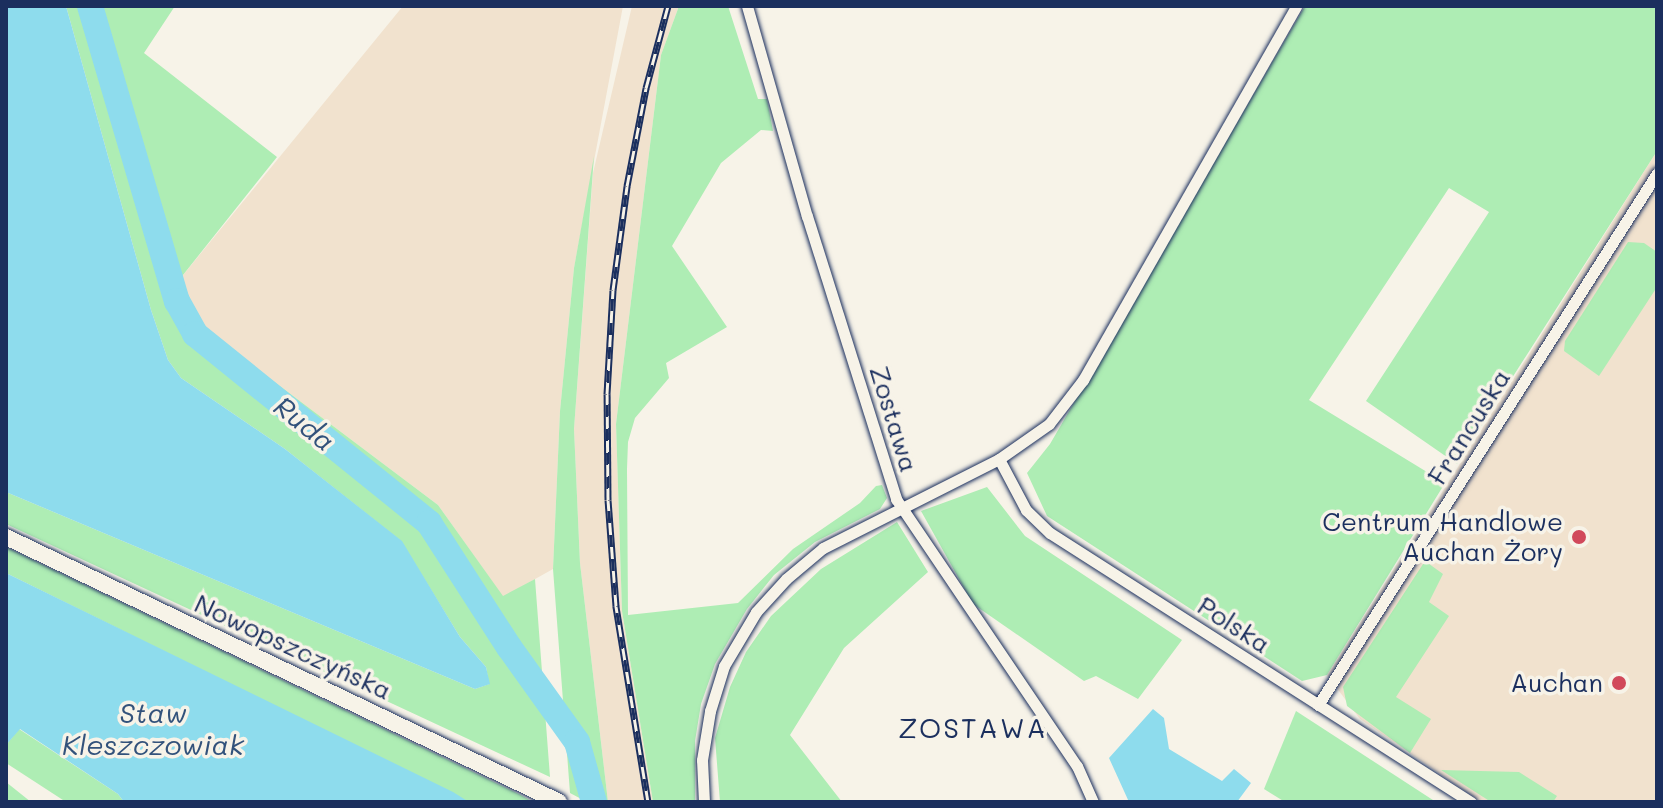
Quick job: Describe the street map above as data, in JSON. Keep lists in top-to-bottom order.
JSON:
{
  "streets": {
    "main road": ["Nowopszczyńska"],
    "street": ["Zostawa", "Francuska", "Polska"]
  },
  "crossings": [
    ["Francuska", "Polska"]
  ],
  "districts": ["ZOSTAWA"],
  "water": ["Ruda", "Staw Kleszczowiak"],
  "places": ["Centrum Handlowe Auchan Żory", "Auchan"]
}
